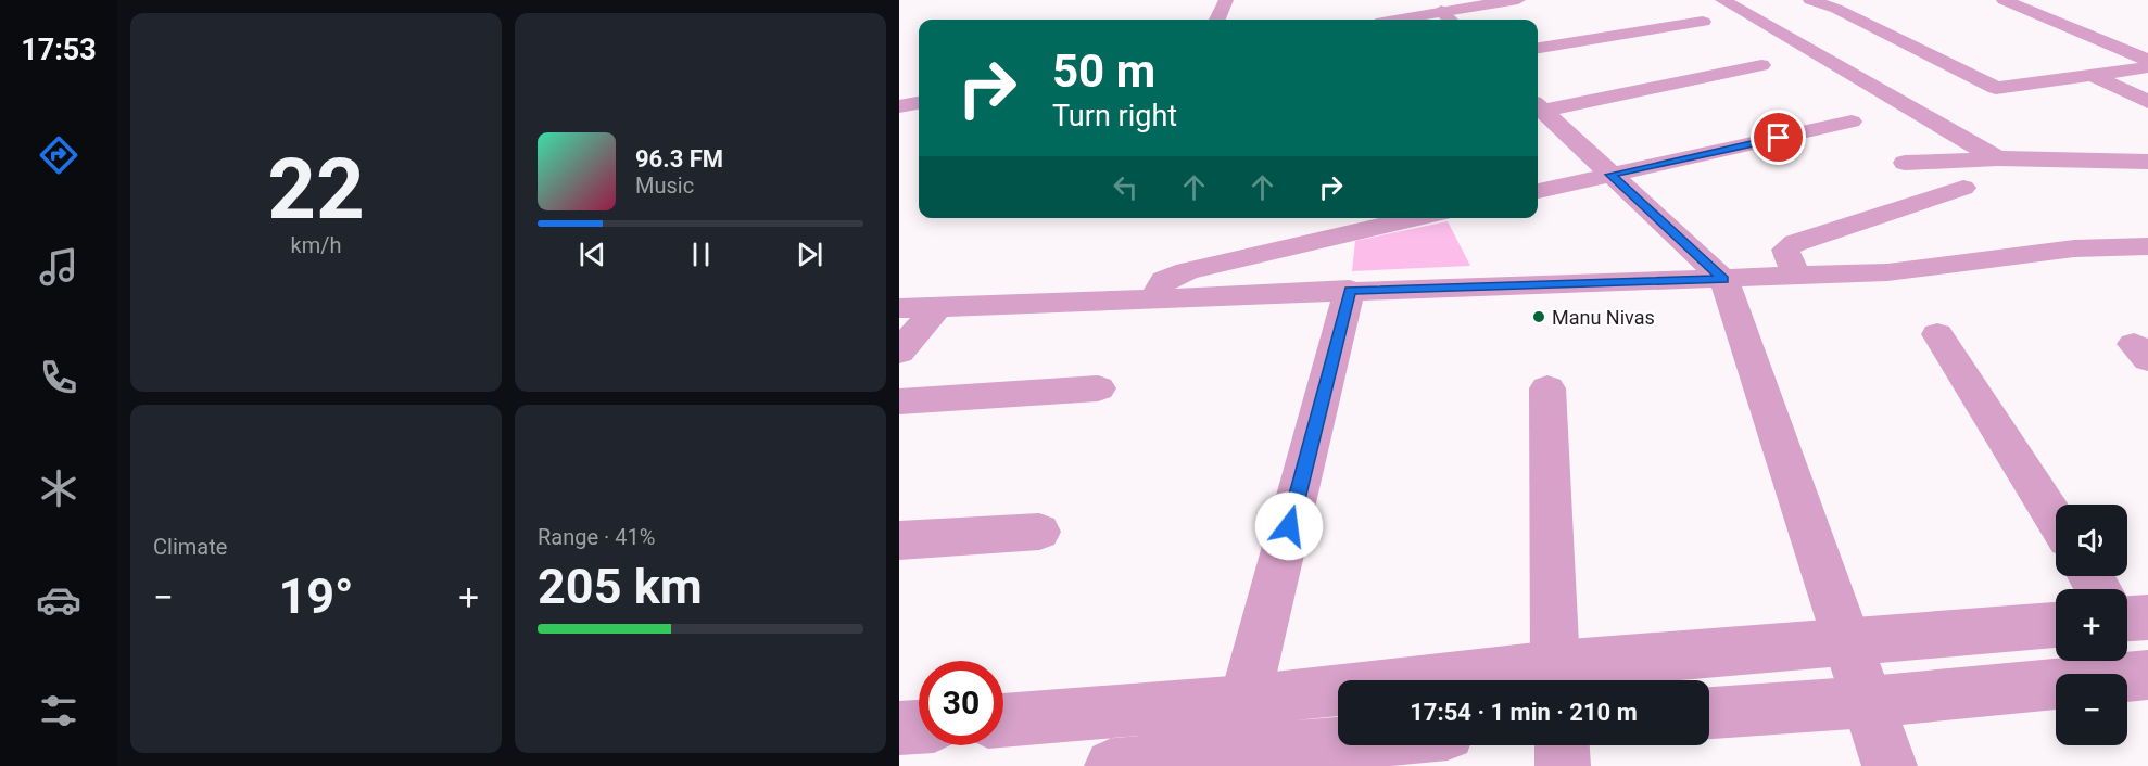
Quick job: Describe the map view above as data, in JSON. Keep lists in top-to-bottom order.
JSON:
{
  "places": ["Manu Nivas"],
  "page": {
    "tabs": "17:53",
    "tile": [
      ["22", "km/h"],
      "Climate",
      ["Range · 41%", "205 km"]
    ],
    "turn": ["50 m", "Turn right"],
    "song": ["96.3 FM", "Music"],
    "map_buttons": ["+", "−"],
    "heat": ["−", "19°", "+"],
    "limit": "30",
    "trip": "17:54 · 1 min · 210 m"
  }
}
